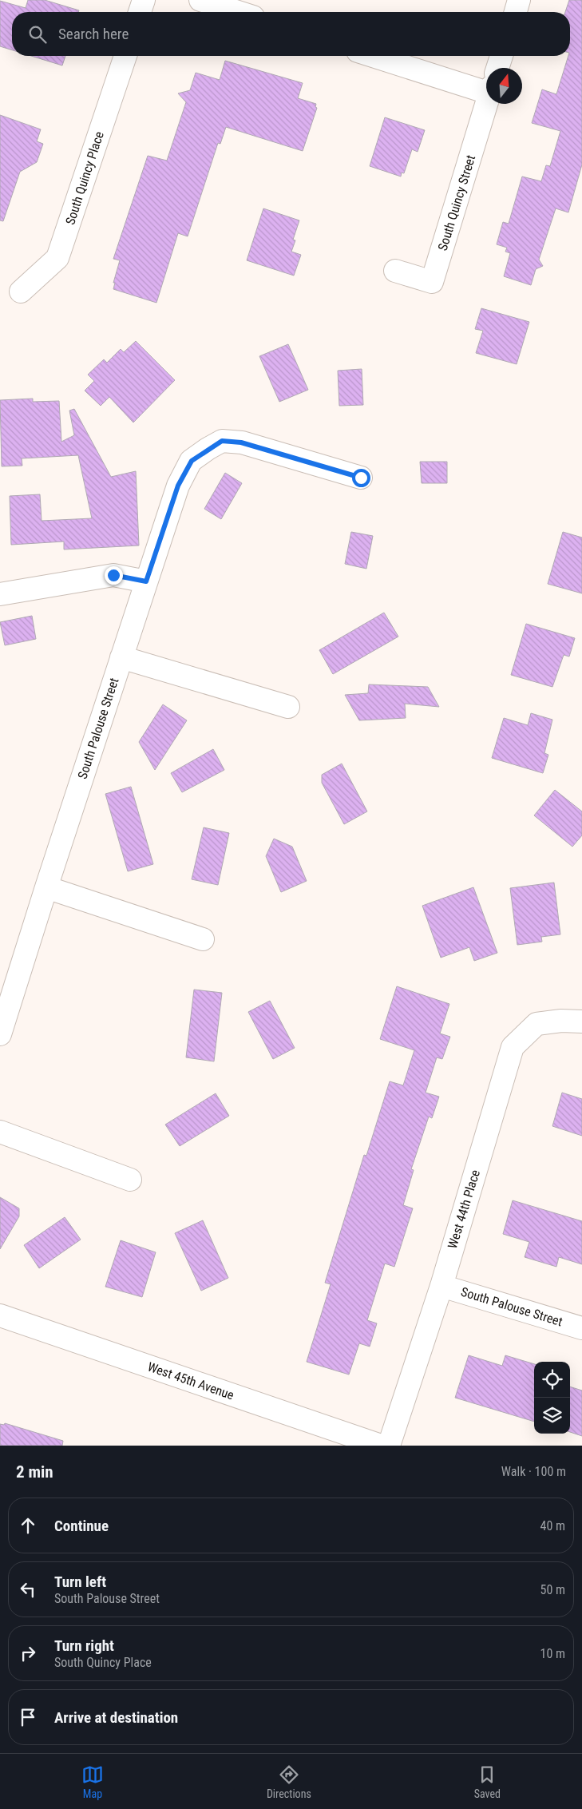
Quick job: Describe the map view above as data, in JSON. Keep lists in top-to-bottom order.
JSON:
{
  "streets": {
    "street": [
      "South Quincy Place",
      "South Quincy Street",
      "South Palouse Street",
      "West 44th Place",
      "West 45th Avenue"
    ]
  },
  "crossings": [
    ["South Palouse Street", "West 44th Place"]
  ],
  "north": "top",
  "page": {
    "search": "Search here",
    "heading": ["2 min", "Walk · 100 m"],
    "list": [
      ["Continue", "40 m"],
      ["Turn left", "South Palouse Street", "50 m"],
      ["Turn right", "South Quincy Place", "10 m"],
      "Arrive at destination"
    ],
    "nav": ["Map", "Directions", "Saved"]
  }
}
